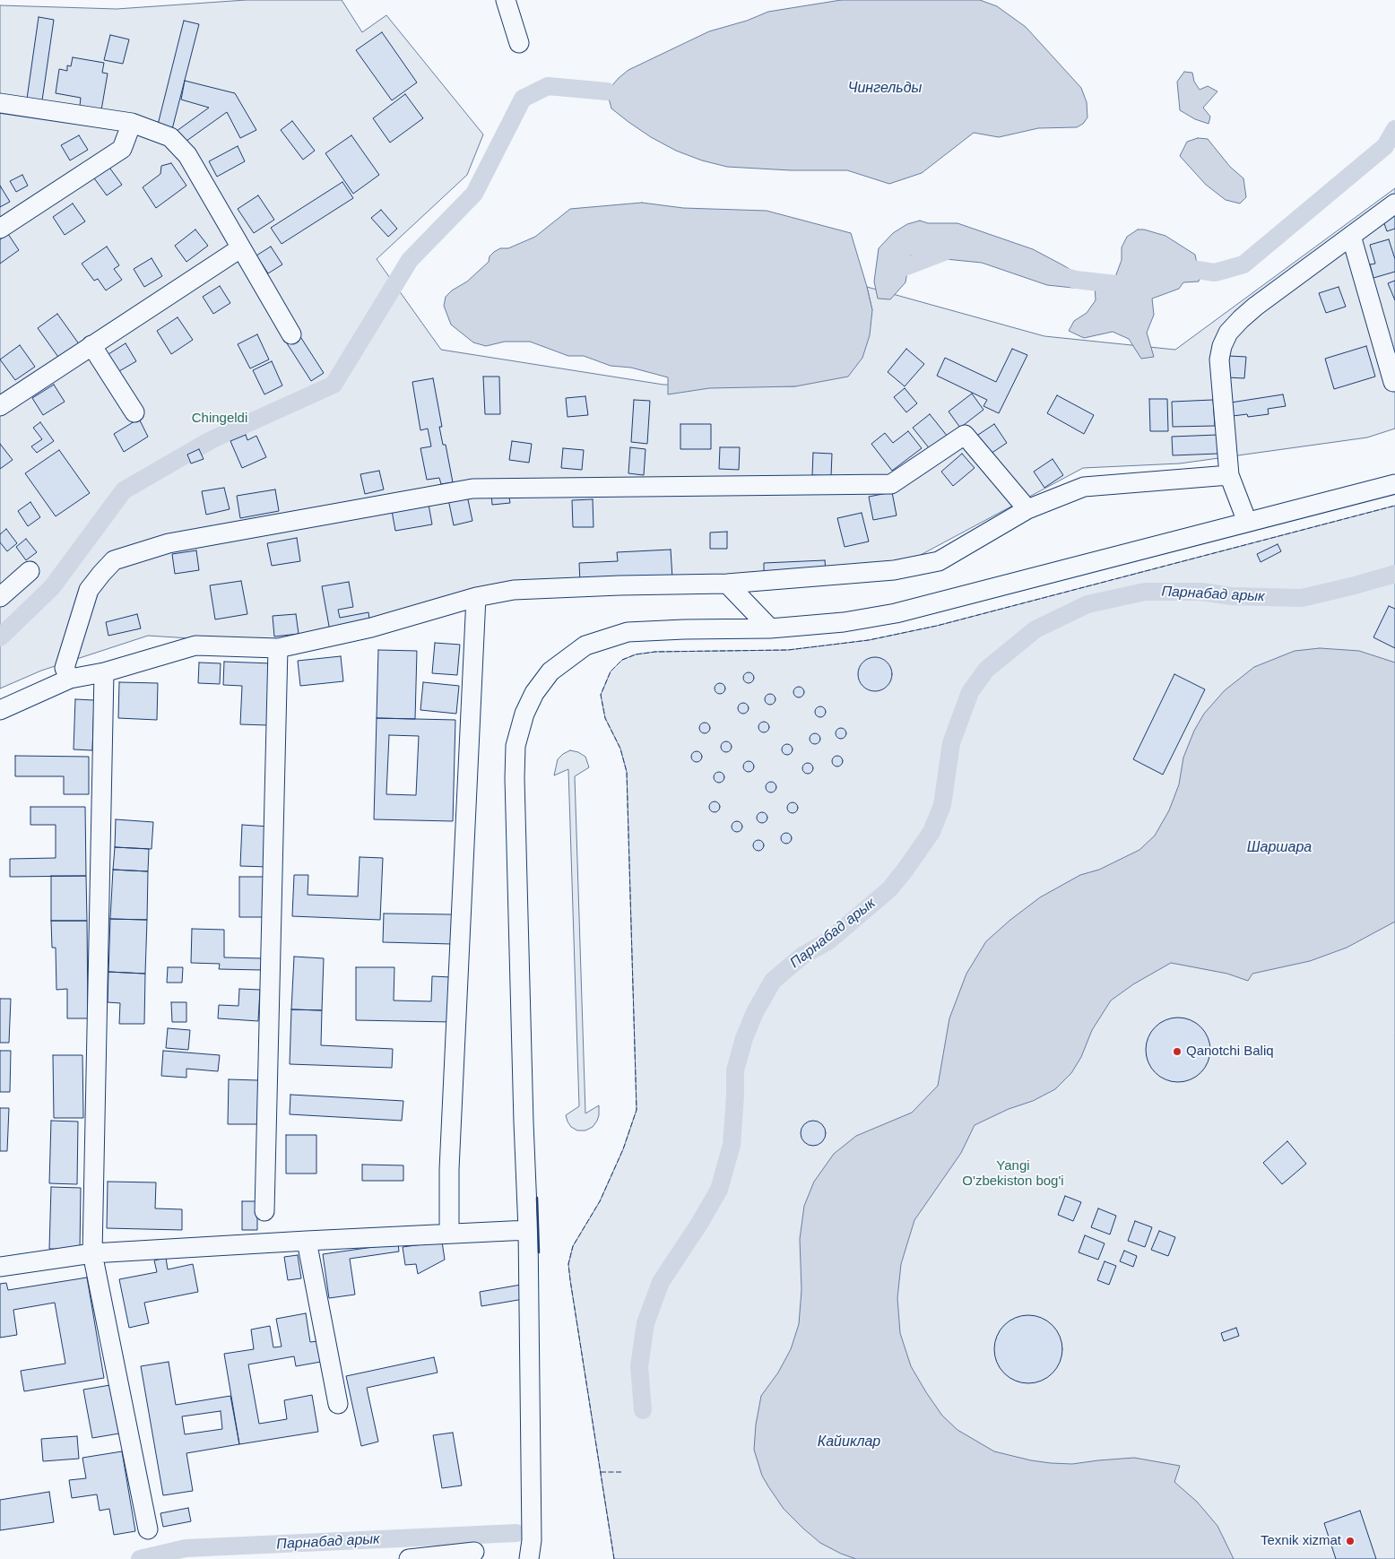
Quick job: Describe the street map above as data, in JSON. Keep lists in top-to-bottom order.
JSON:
{
  "water": [
    "Чингельды",
    "Парнабад арык",
    "Шаршара",
    "Кайиклар"
  ],
  "parks": ["Chingeldi", "Yangi O'zbekiston bog'i"],
  "places": ["Qanotchi Baliq", "Texnik xizmat"]
}
